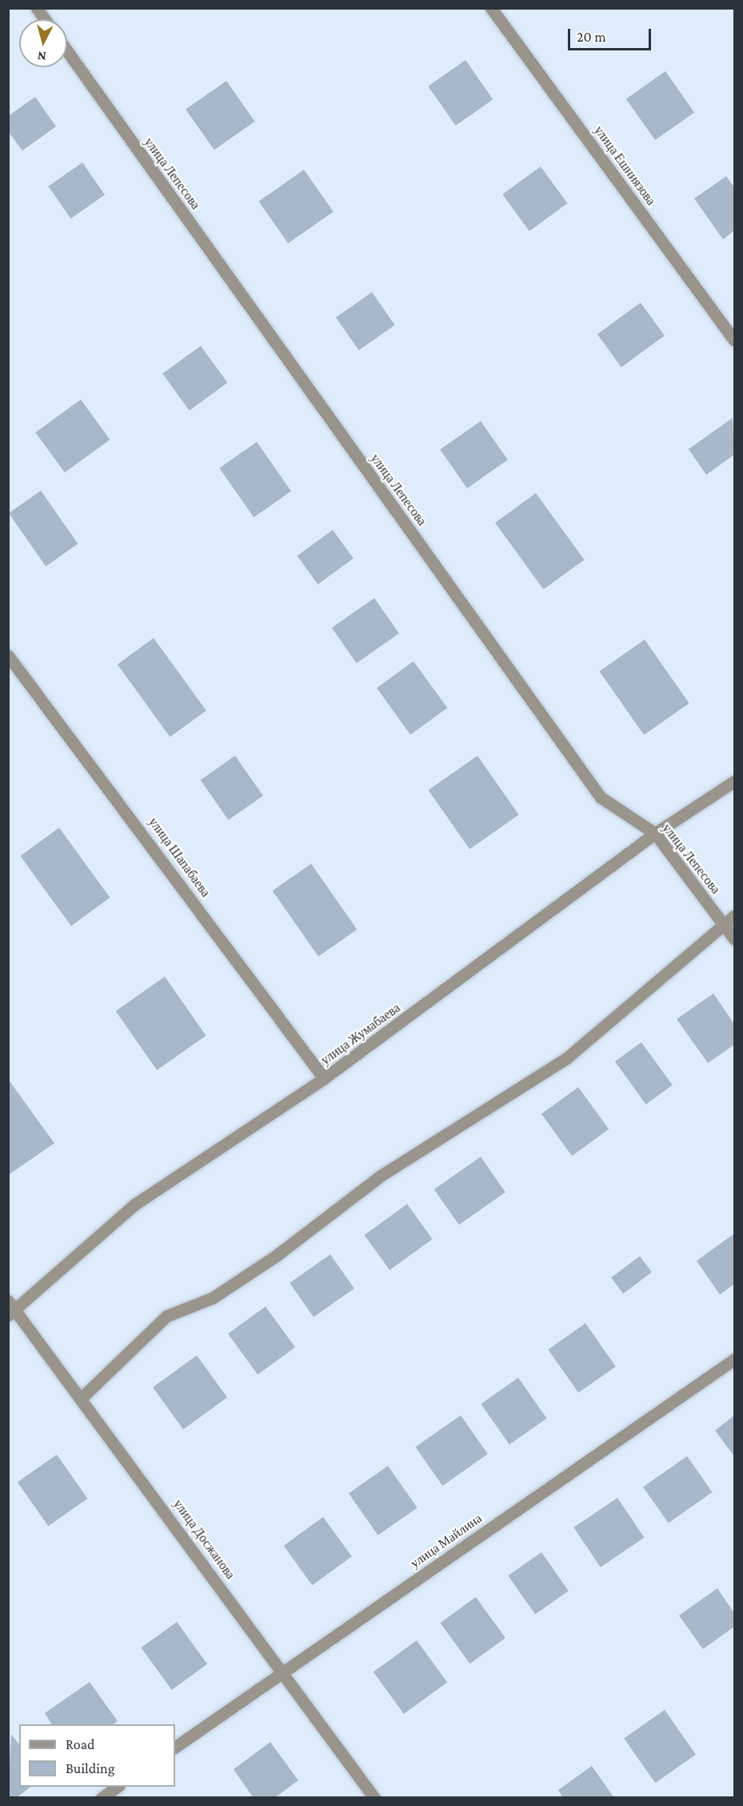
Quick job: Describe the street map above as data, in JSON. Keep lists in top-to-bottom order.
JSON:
{
  "streets": {
    "street": [
      "улица Ешниязова",
      "улица Лепесова",
      "улица Шапабаева",
      "улица Жумабаева",
      "улица Досжанова",
      "улица Майлина"
    ]
  },
  "crossings": [
    ["улица Лепесова", "улица Жумабаева"],
    ["улица Шапабаева", "улица Жумабаева"],
    ["улица Жумабаева", "улица Досжанова"],
    ["улица Досжанова", "улица Майлина"]
  ],
  "legend": ["Road", "Building"],
  "scale_bar": "20 m",
  "north": "bottom"
}
